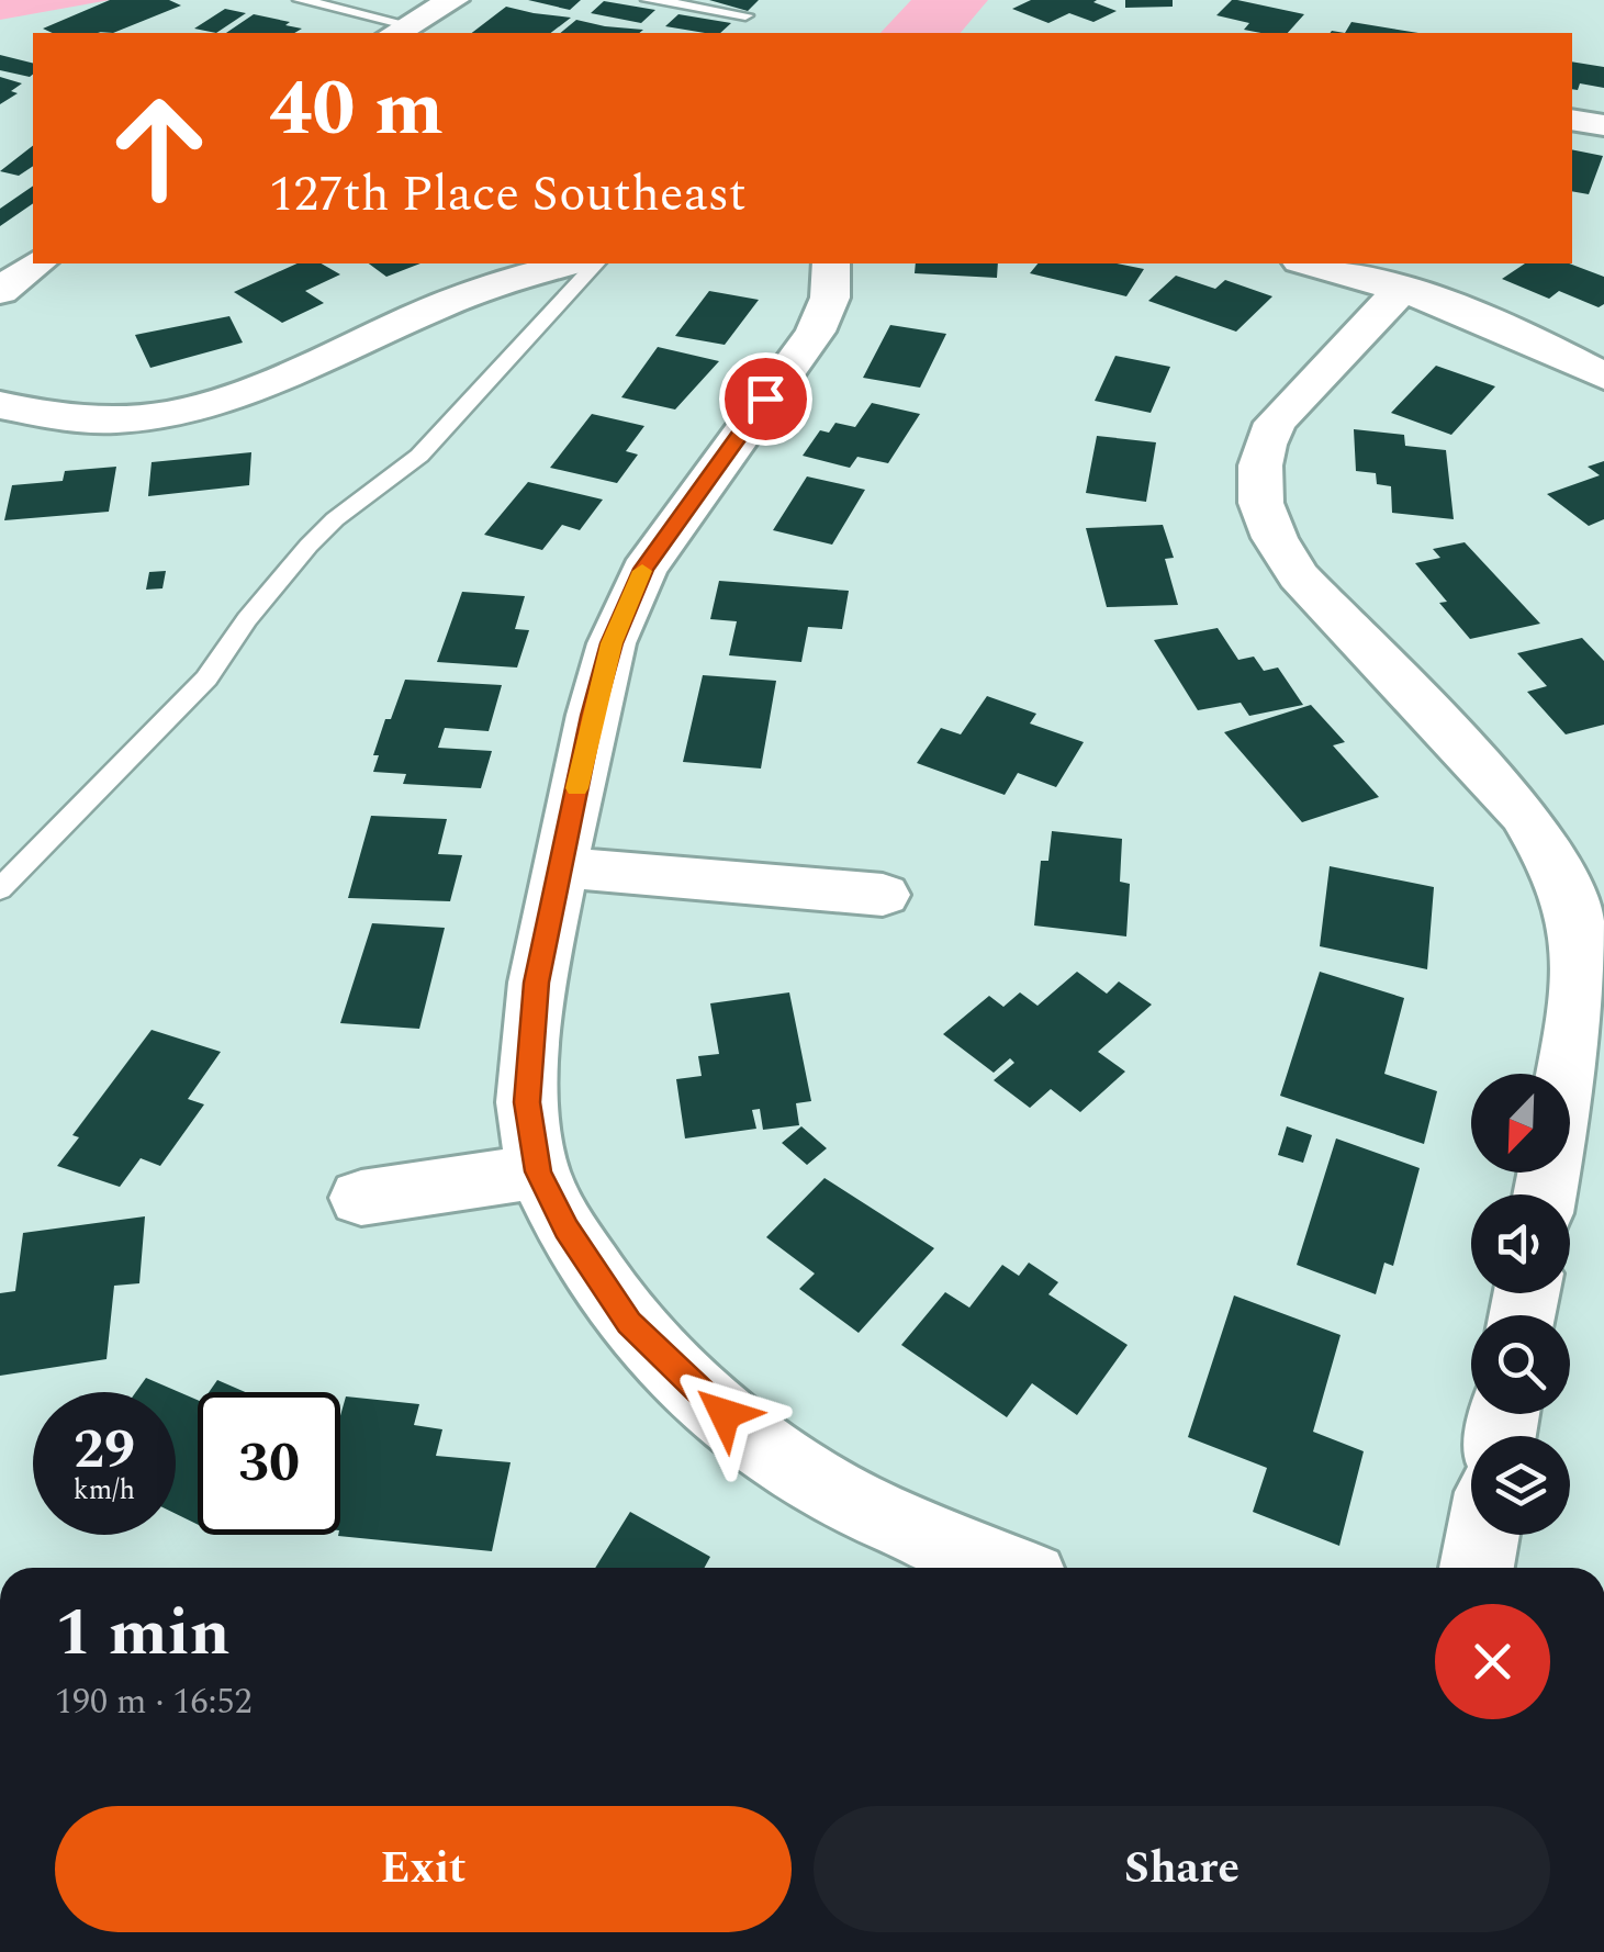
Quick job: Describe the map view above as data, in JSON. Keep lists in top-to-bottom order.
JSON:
{
  "north": "bottom left",
  "page": {
    "turn": ["40 m", "127th Place Southeast"],
    "speed": "29 km/h",
    "limit": "30",
    "heading": ["1 min", "190 m · 16:52"],
    "buttons": ["Exit", "Share"]
  }
}
